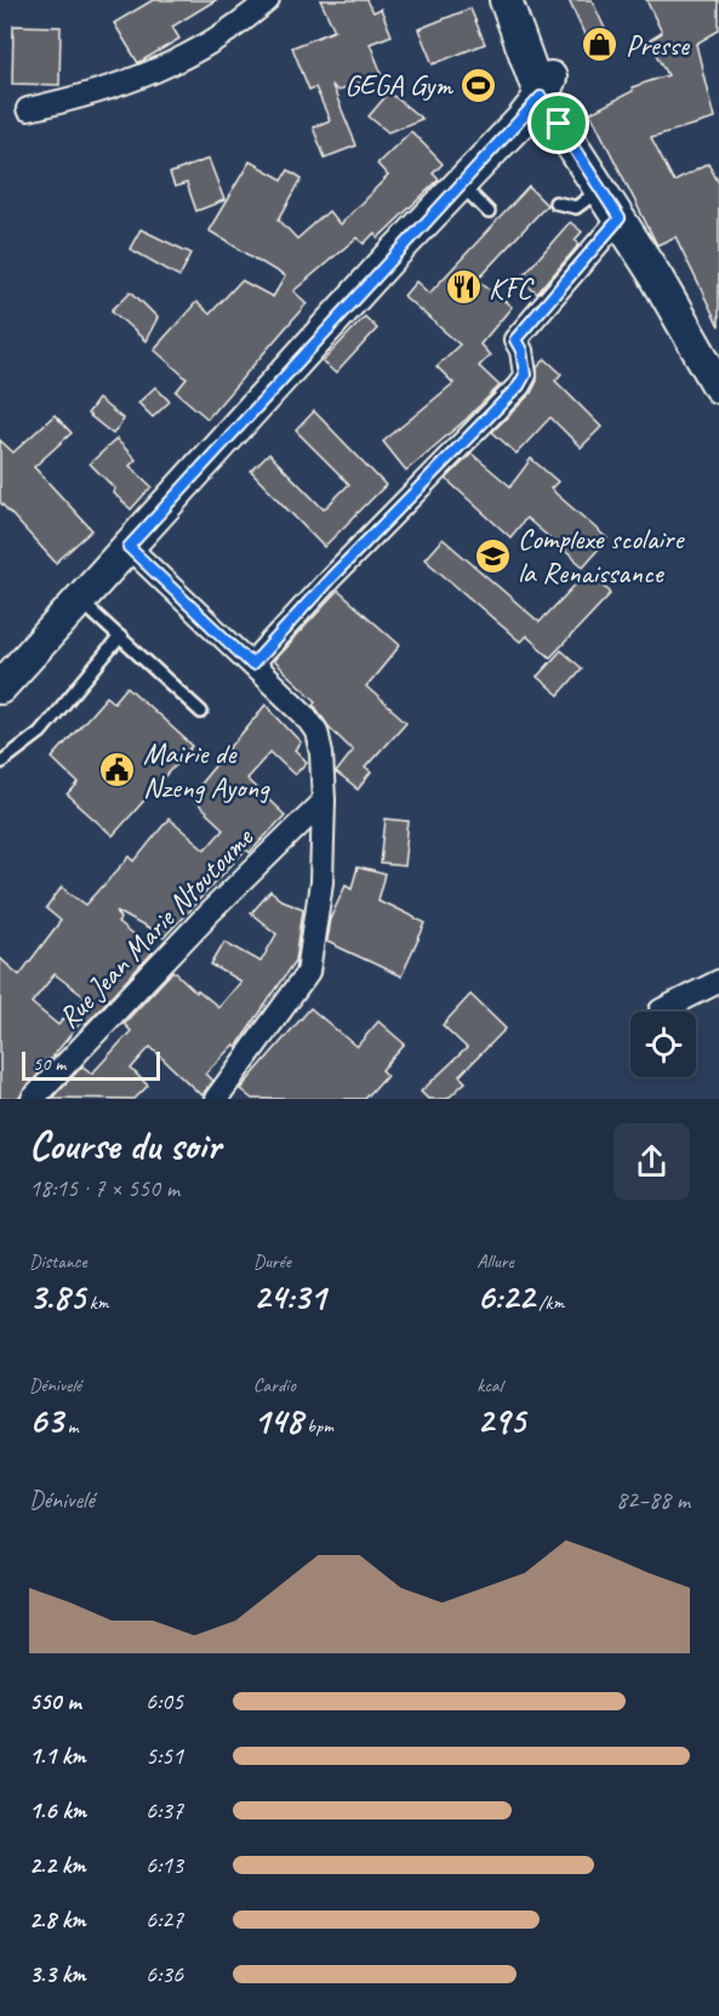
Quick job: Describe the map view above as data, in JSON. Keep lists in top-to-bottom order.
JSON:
{
  "streets": {
    "street": ["Rue Jean Marie Ntoutoume"]
  },
  "places": {
    "shop": ["Presse"],
    "sports": ["GEGA Gym"],
    "restaurant": ["KFC"],
    "school or university": ["Complexe scolaire la Renaissance"],
    "public building": ["Mairie de Nzeng Ayong"]
  },
  "scale_bar": "50 m",
  "page": {
    "scale": "50 m",
    "heading": ["Course du soir", "18:15 · 7 × 550 m"],
    "stats": [
      ["Distance", "3.85 km"],
      ["Durée", "24:31"],
      ["Allure", "6:22 /km"],
      ["Dénivelé", "63 m"],
      ["Cardio", "148 bpm"],
      ["kcal", "295"]
    ],
    "chart": ["Dénivelé", "82–88 m"],
    "list": [
      {
        "name": "550 m",
        "note": "6:05"
      },
      {
        "name": "1.1 km",
        "note": "5:51"
      },
      {
        "name": "1.6 km",
        "note": "6:37"
      },
      {
        "name": "2.2 km",
        "note": "6:13"
      },
      {
        "name": "2.8 km",
        "note": "6:27"
      },
      {
        "name": "3.3 km",
        "note": "6:36"
      }
    ]
  }
}
